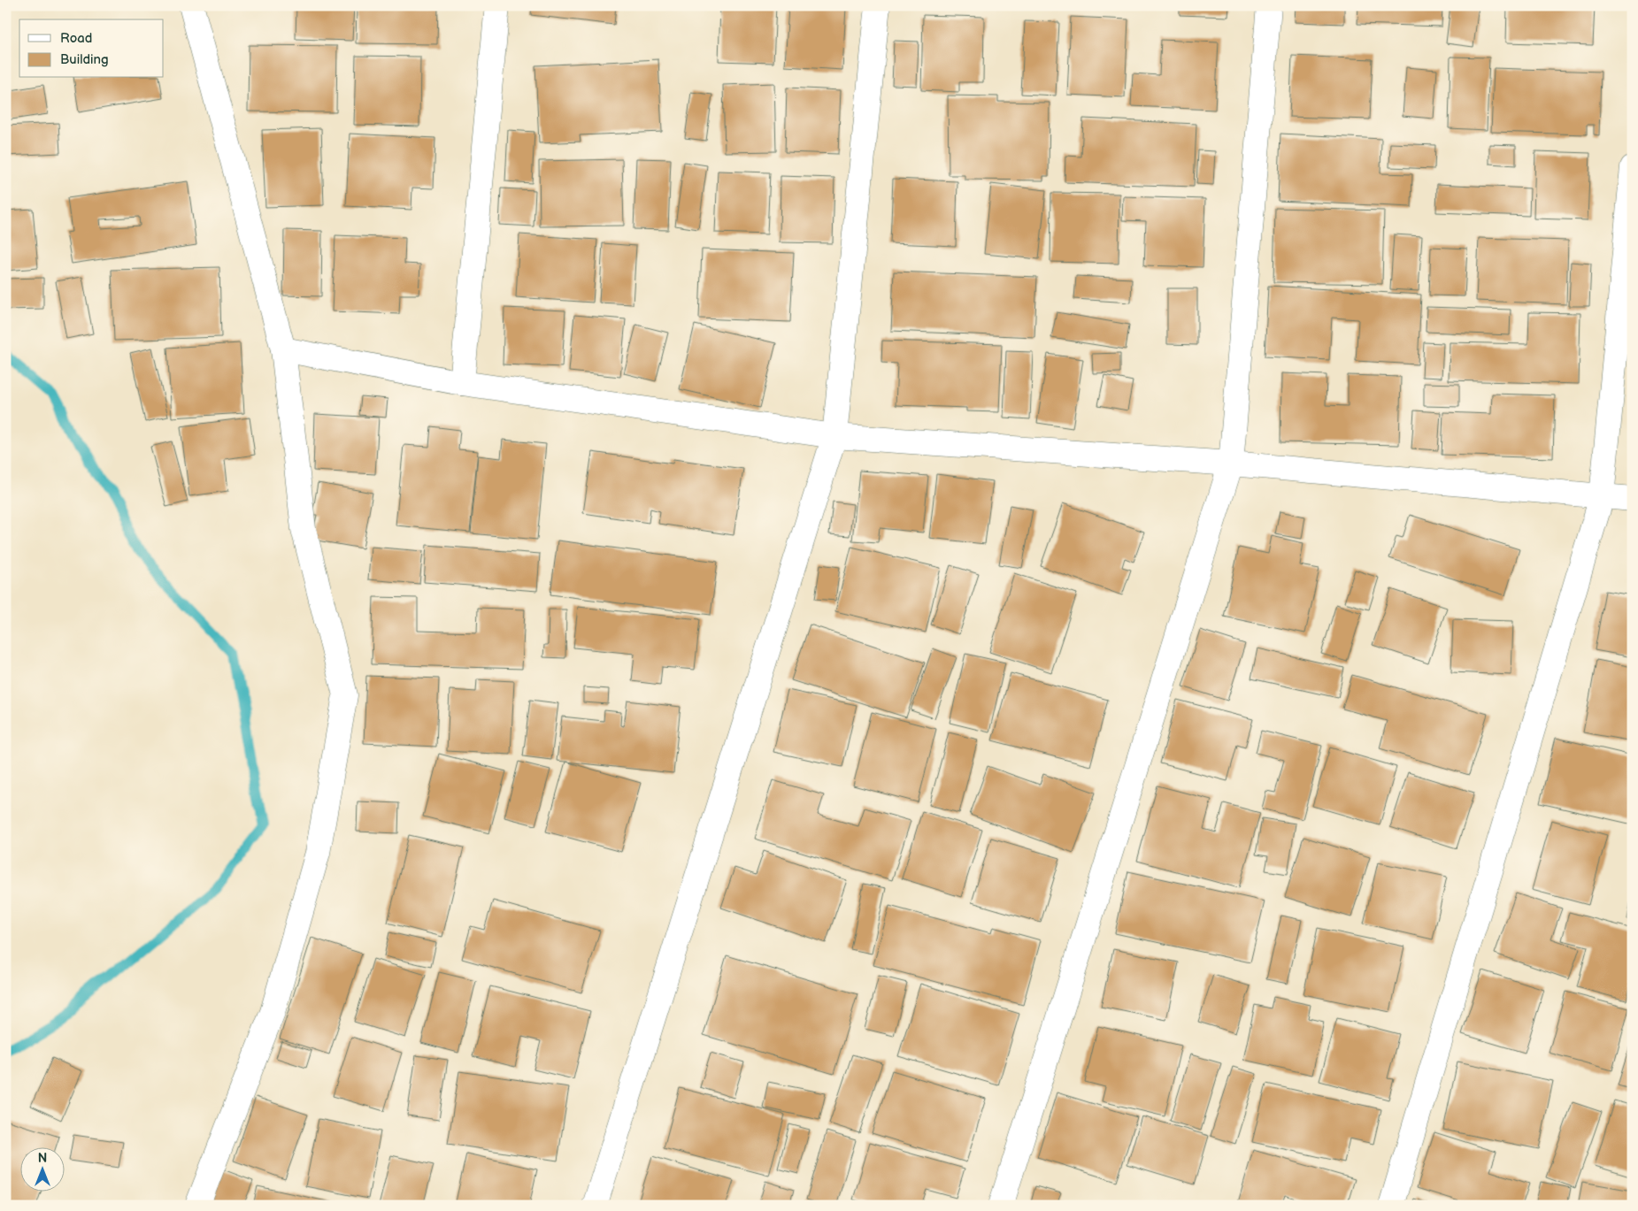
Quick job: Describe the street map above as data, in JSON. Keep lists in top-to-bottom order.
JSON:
{
  "legend": ["Road", "Building"],
  "north": "top"
}
